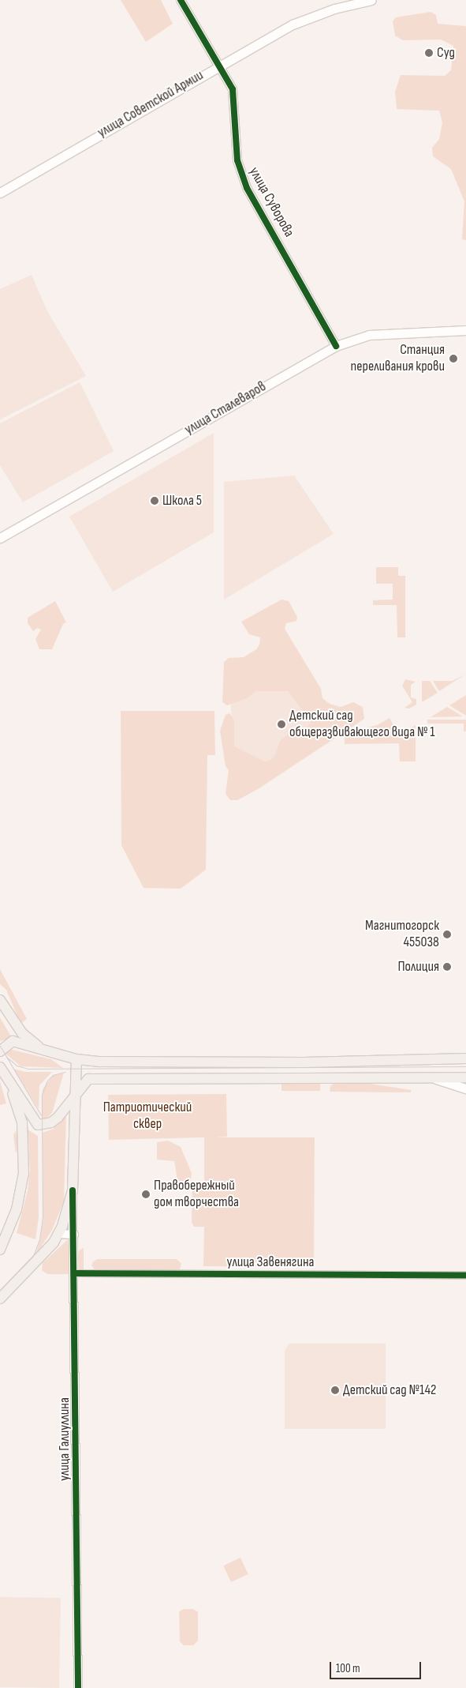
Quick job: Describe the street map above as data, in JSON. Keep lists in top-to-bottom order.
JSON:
{
  "streets": {
    "main road": ["улица Советской Армии", "улица Сталеваров", "улица Галиуллина"],
    "street": ["улица Суворова", "улица Завенягина"]
  },
  "crossings": [
    ["улица Советской Армии", "улица Суворова"],
    ["улица Суворова", "улица Сталеваров"],
    ["улица Завенягина", "улица Галиуллина"]
  ],
  "parks": ["Патриотический сквер"],
  "places": [
    "Суд",
    "Станция переливания крови",
    "Школа 5",
    "Детский сад общеразвивающего вида № 1",
    "Магнитогорск 455038",
    "Полиция",
    "Правобережный дом творчества",
    "Детский сад №142"
  ],
  "scale_bar": "100 m"
}
